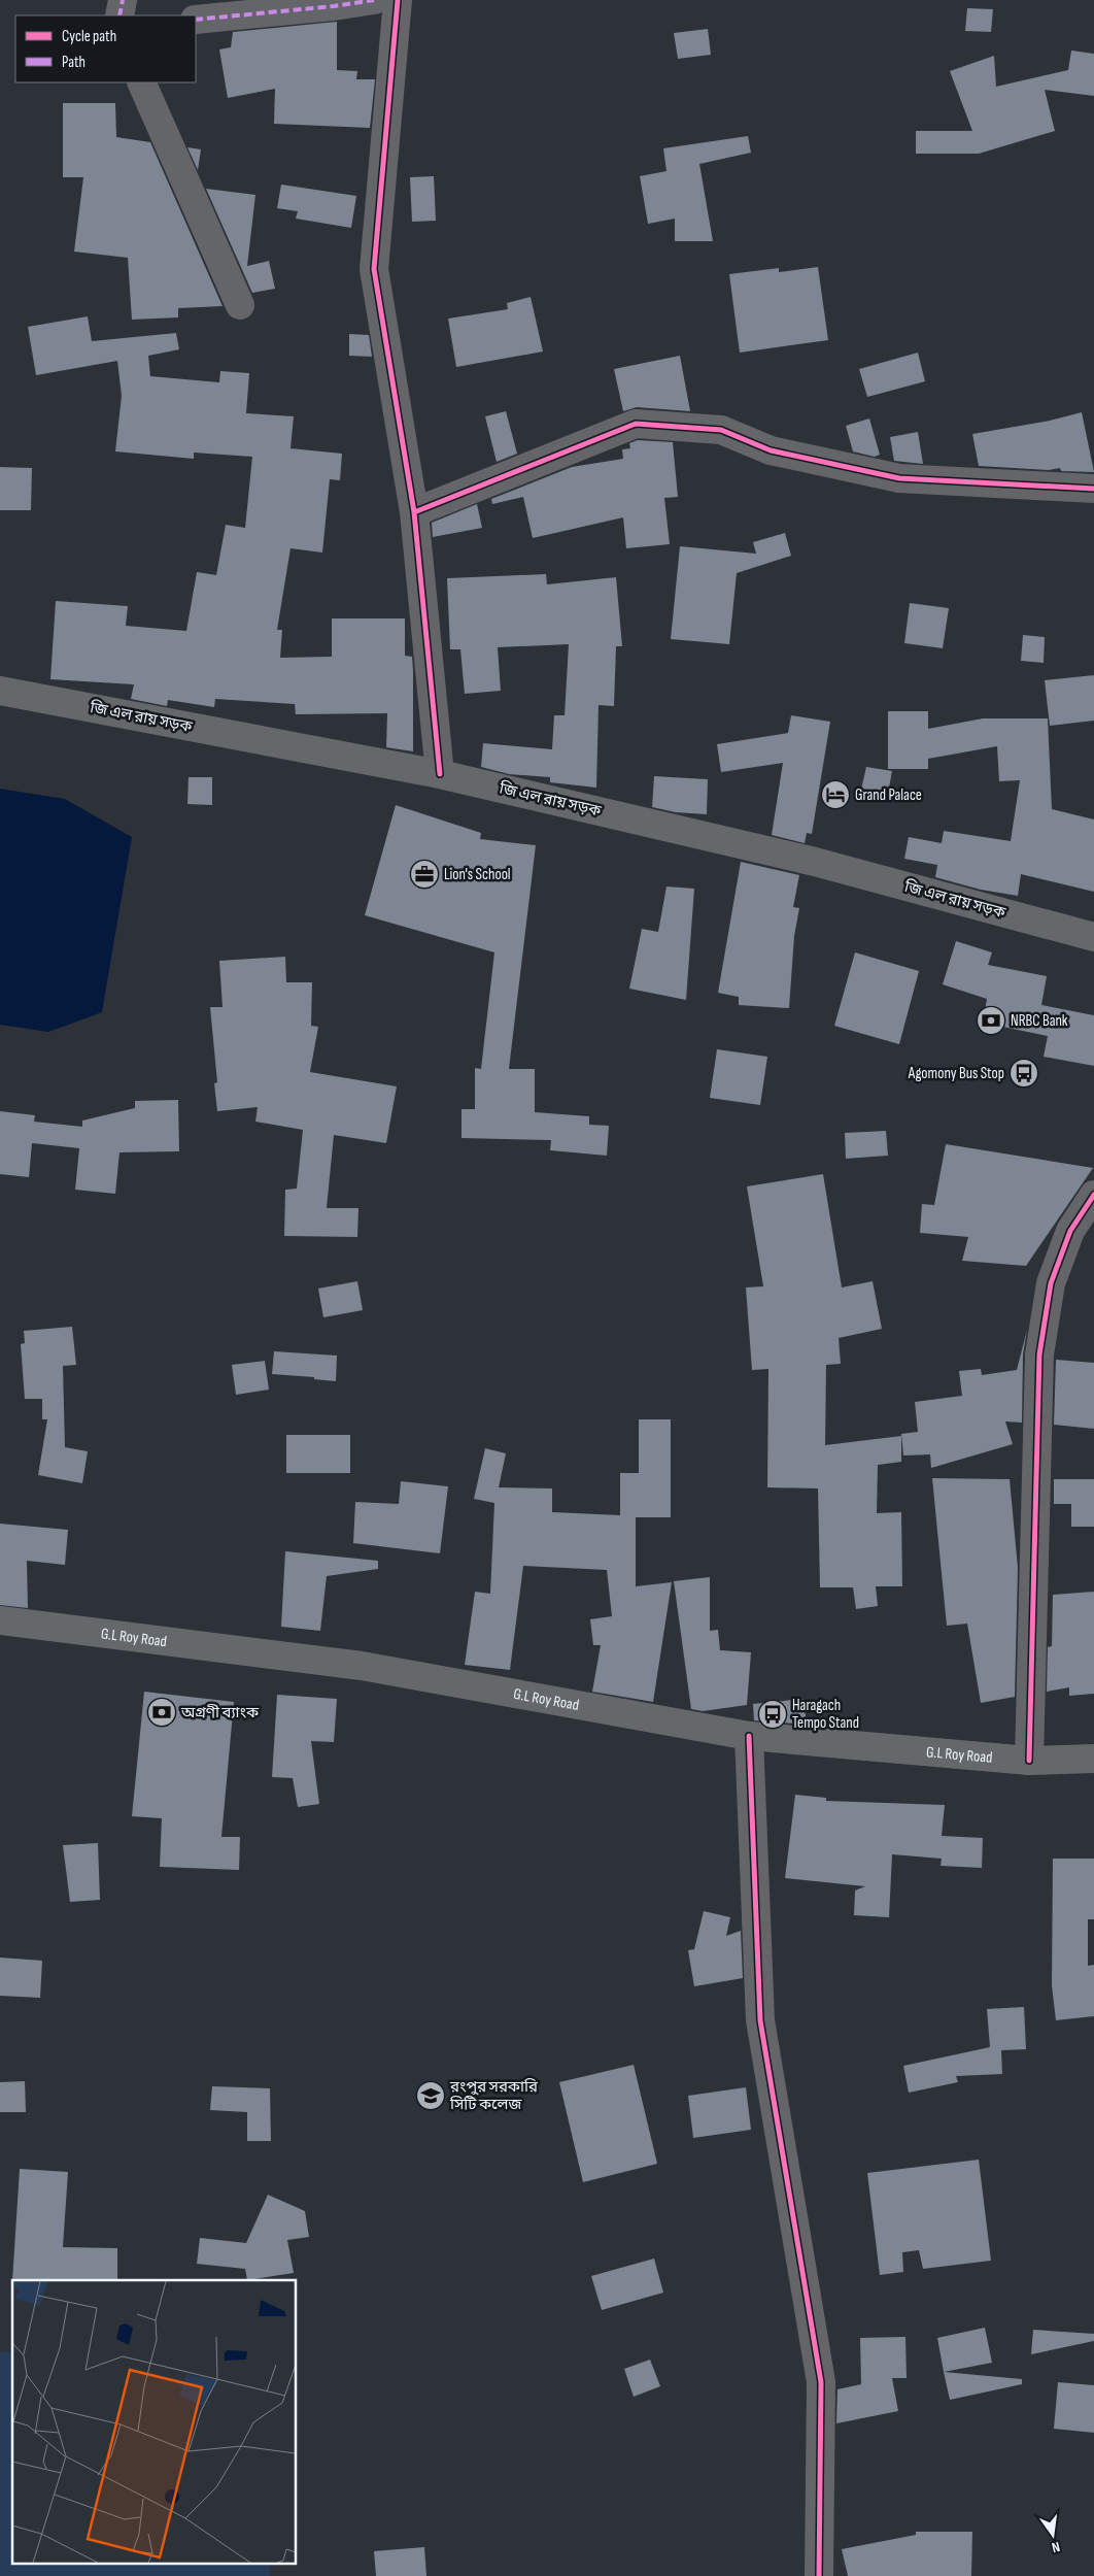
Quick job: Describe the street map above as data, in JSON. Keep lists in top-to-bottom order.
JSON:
{
  "streets": {
    "main road": ["জি এল রায় সড়ক", "G.L Roy Road"]
  },
  "places": {
    "hotel": ["Grand Palace"],
    "office": ["Lion's School"],
    "bank": ["NRBC Bank", "অগ্রণী ব্যাংক"],
    "bus stop": ["Agomony Bus Stop", "Haragach Tempo Stand"],
    "school or university": ["রংপুর সরকারি সিটি কলেজ"]
  },
  "legend": ["Cycle path", "Path"],
  "north": "bottom"
}
